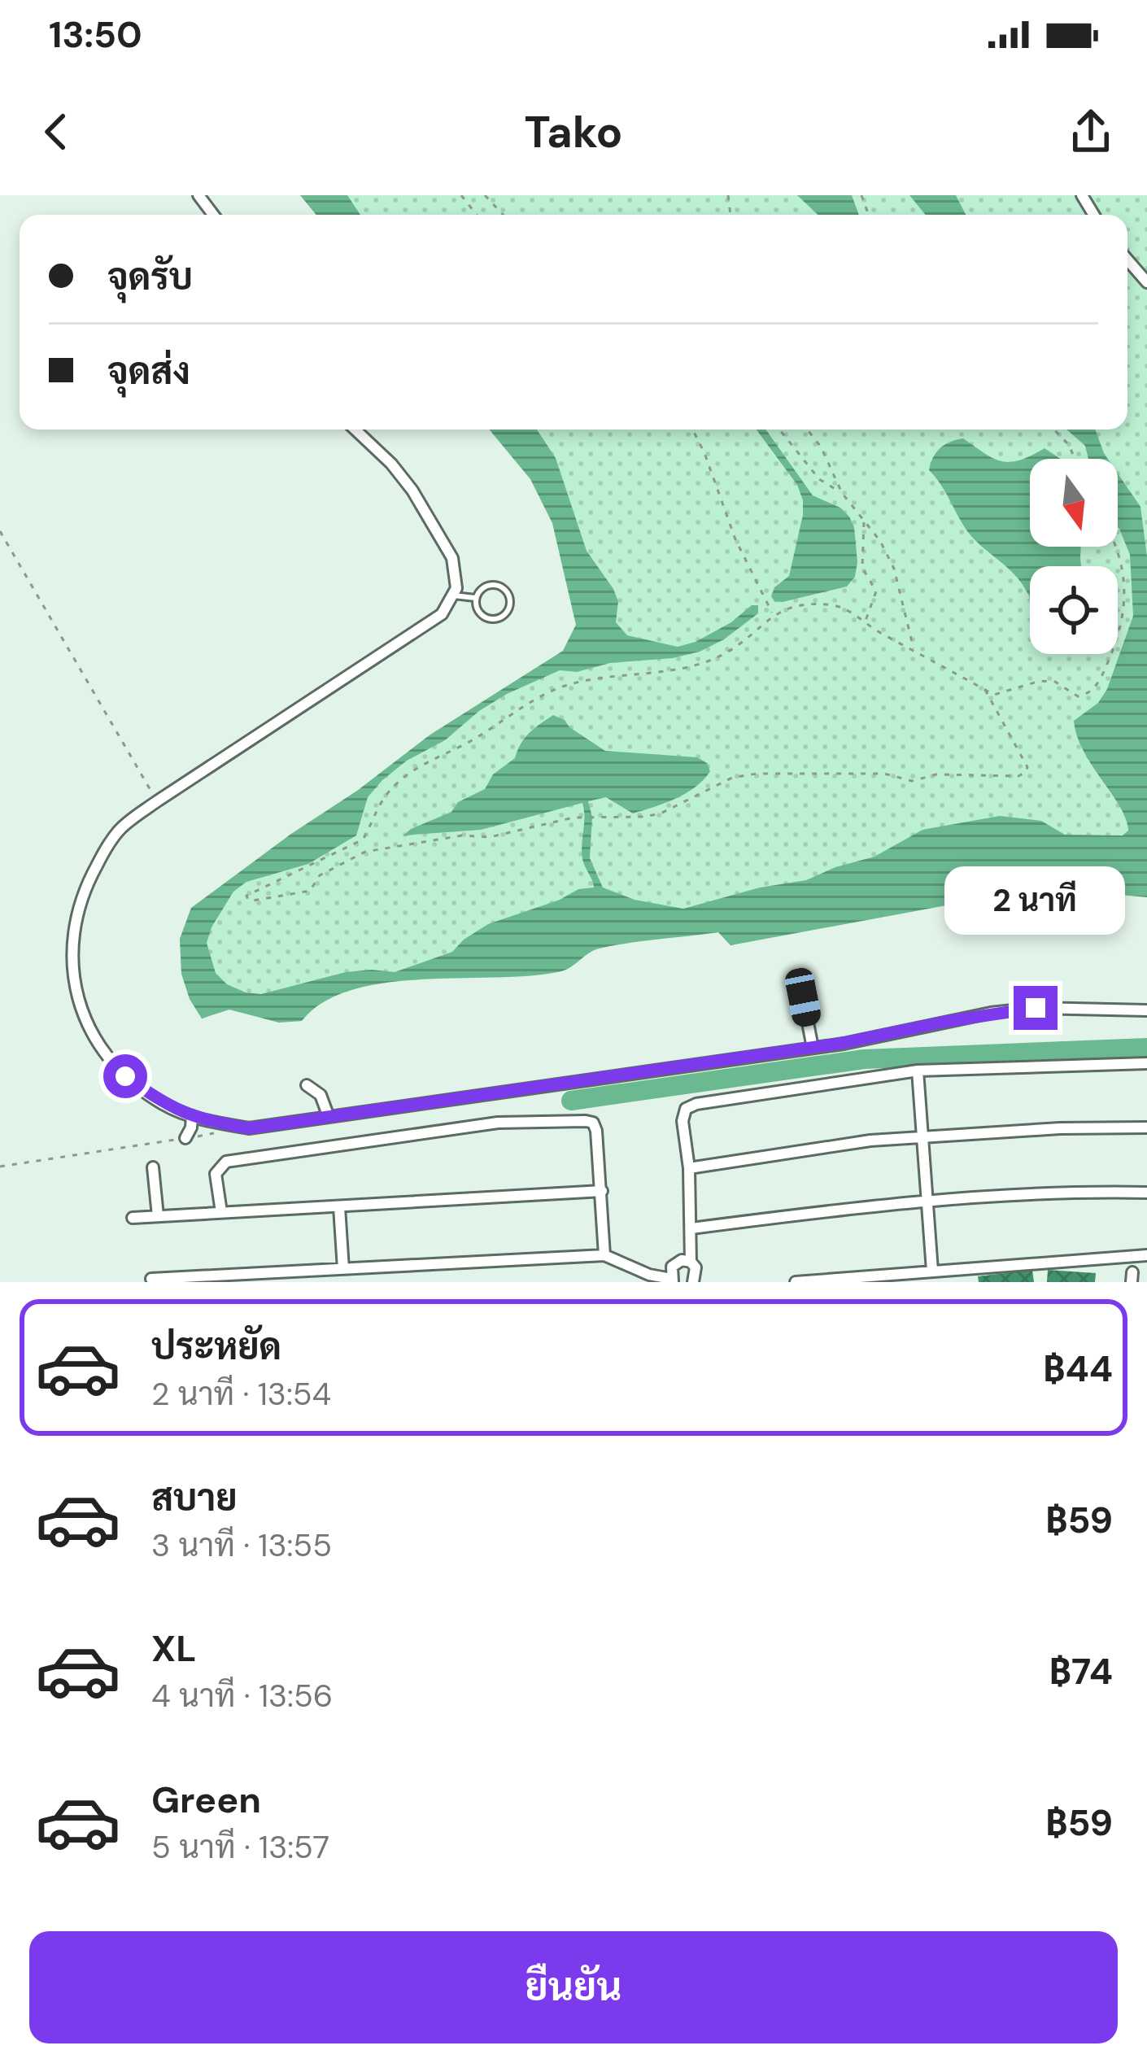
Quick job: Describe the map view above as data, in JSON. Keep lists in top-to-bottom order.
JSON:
{
  "north": "bottom",
  "page": {
    "status": "13:50",
    "header": "Tako",
    "banner": ["จุดรับ", "จุดส่ง"],
    "bubble": "2 นาที",
    "list": [
      {
        "name": "ประหยัด",
        "note": "2 นาที · 13:54",
        "value": "฿44"
      },
      {
        "name": "สบาย",
        "note": "3 นาที · 13:55",
        "value": "฿59"
      },
      {
        "name": "XL",
        "note": "4 นาที · 13:56",
        "value": "฿74"
      },
      {
        "name": "Green",
        "note": "5 นาที · 13:57",
        "value": "฿59"
      }
    ],
    "buttons": "ยืนยัน"
  }
}
